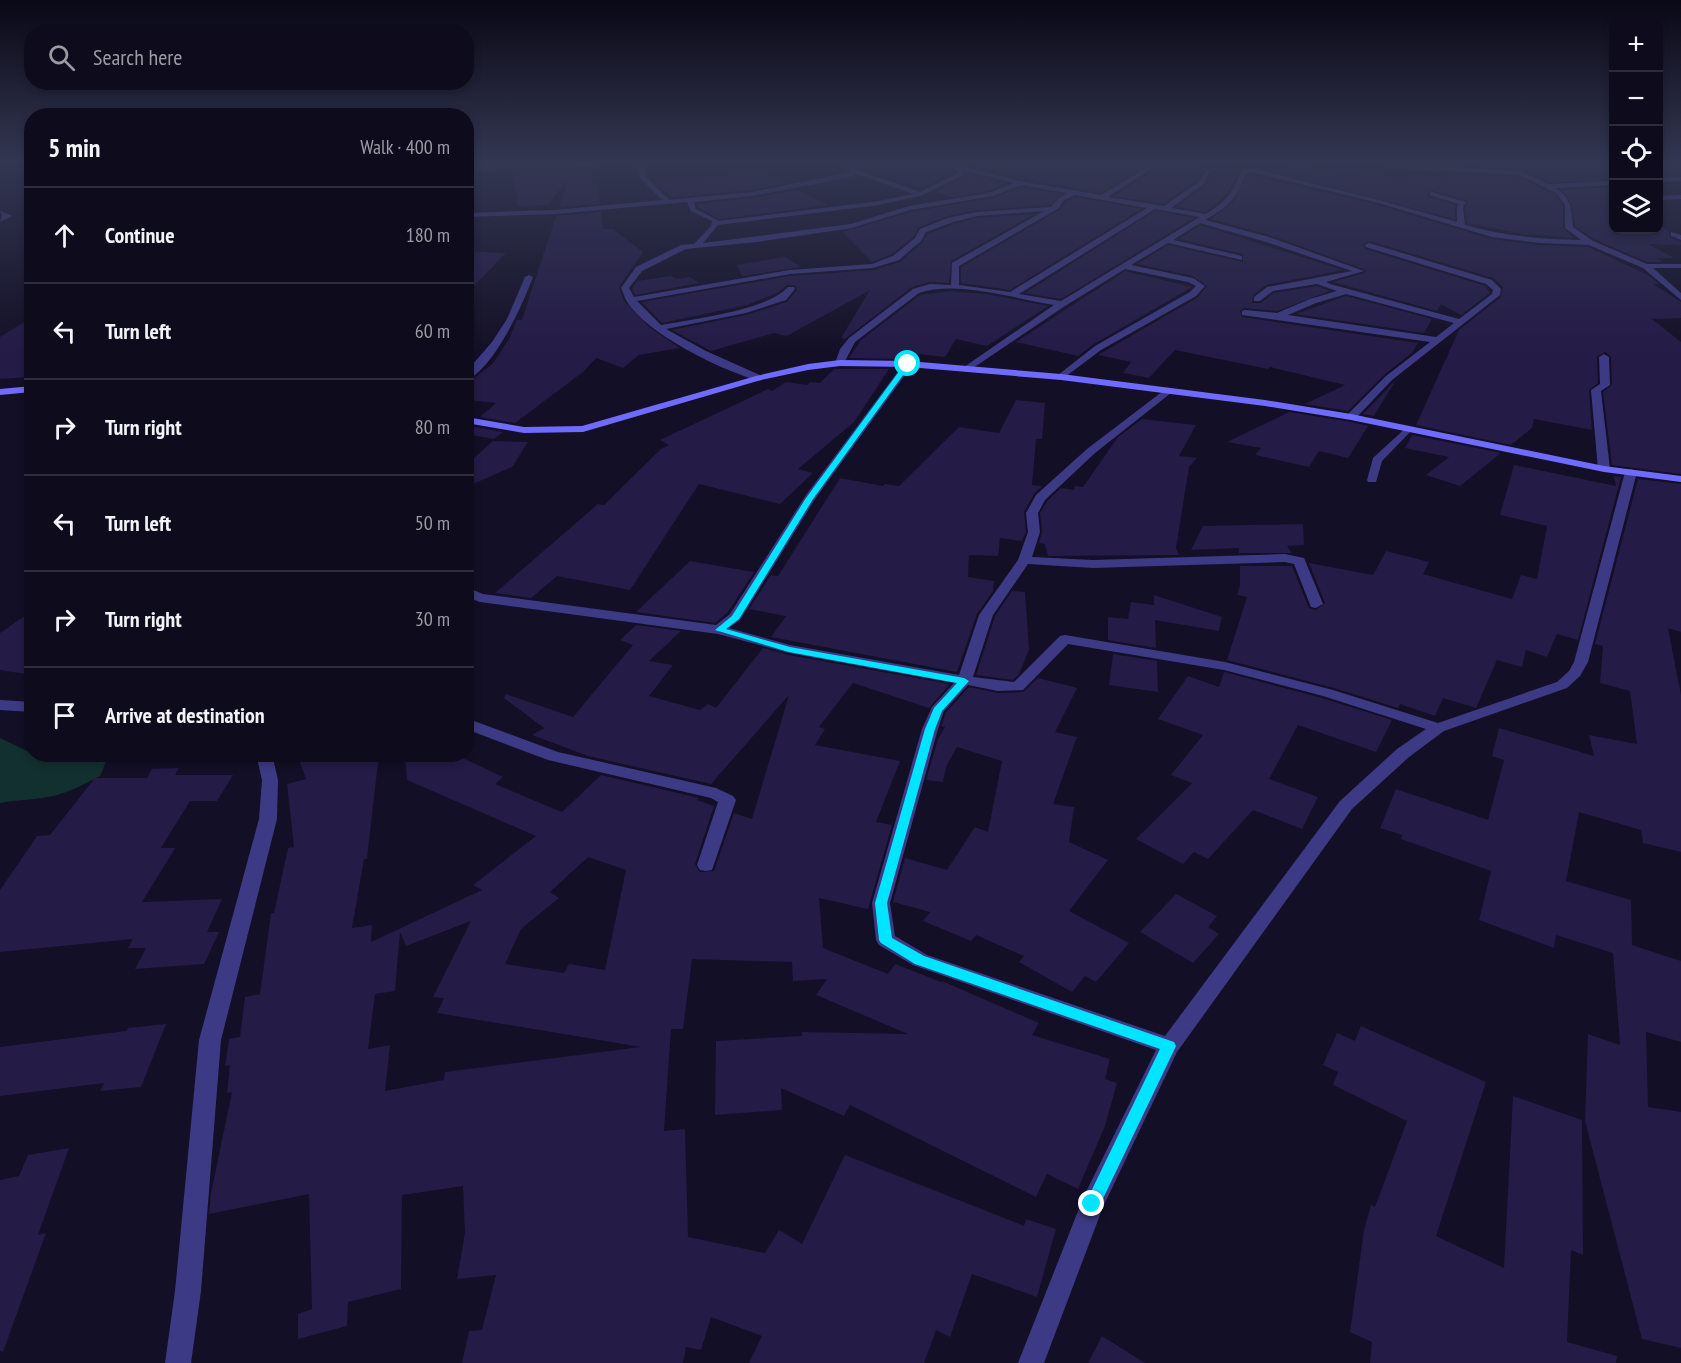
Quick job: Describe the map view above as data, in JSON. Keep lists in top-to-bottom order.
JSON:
{
  "page": {
    "map_buttons": ["+", "−"],
    "search": "Search here",
    "heading": ["5 min", "Walk · 400 m"],
    "list": [
      ["Continue", "180 m"],
      ["Turn left", "60 m"],
      ["Turn right", "80 m"],
      ["Turn left", "50 m"],
      ["Turn right", "30 m"],
      "Arrive at destination"
    ]
  }
}
